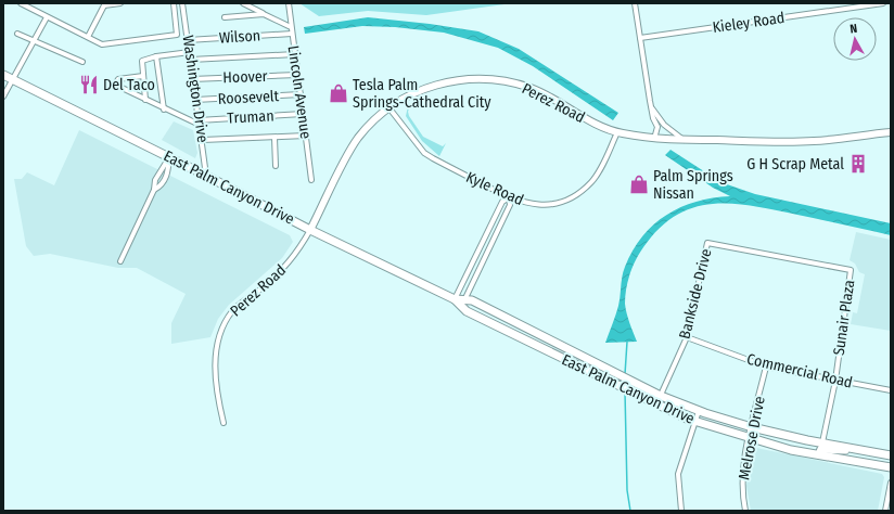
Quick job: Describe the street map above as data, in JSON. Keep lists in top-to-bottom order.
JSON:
{
  "streets": {
    "main road": ["Perez Road", "East Palm Canyon Drive"],
    "street": [
      "Kieley Road",
      "Wilson",
      "Hoover",
      "Washington Drive",
      "Lincoln Avenue",
      "Roosevelt",
      "Truman",
      "Kyle Road",
      "Bankside Drive",
      "Sunair Plaza",
      "Commercial Road",
      "Melrose Drive"
    ]
  },
  "crossings": [
    ["Wilson", "Washington Drive"],
    ["Wilson", "Lincoln Avenue"],
    ["Hoover", "Washington Drive"],
    ["Hoover", "Lincoln Avenue"],
    ["Washington Drive", "Roosevelt"],
    ["Washington Drive", "Truman"],
    ["Washington Drive", "East Palm Canyon Drive"],
    ["Lincoln Avenue", "Roosevelt"],
    ["Lincoln Avenue", "Truman"],
    ["Perez Road", "East Palm Canyon Drive"],
    ["Perez Road", "Kyle Road"],
    ["East Palm Canyon Drive", "Bankside Drive"],
    ["East Palm Canyon Drive", "Sunair Plaza"],
    ["East Palm Canyon Drive", "Melrose Drive"],
    ["Bankside Drive", "Sunair Plaza"],
    ["Bankside Drive", "Commercial Road"],
    ["Sunair Plaza", "Commercial Road"],
    ["Commercial Road", "Melrose Drive"]
  ],
  "places": {
    "restaurant": ["Del Taco"],
    "shop": ["Tesla Palm Springs-Cathedral City", "Palm Springs Nissan"],
    "building": ["G H Scrap Metal"]
  },
  "north": "top"
}
